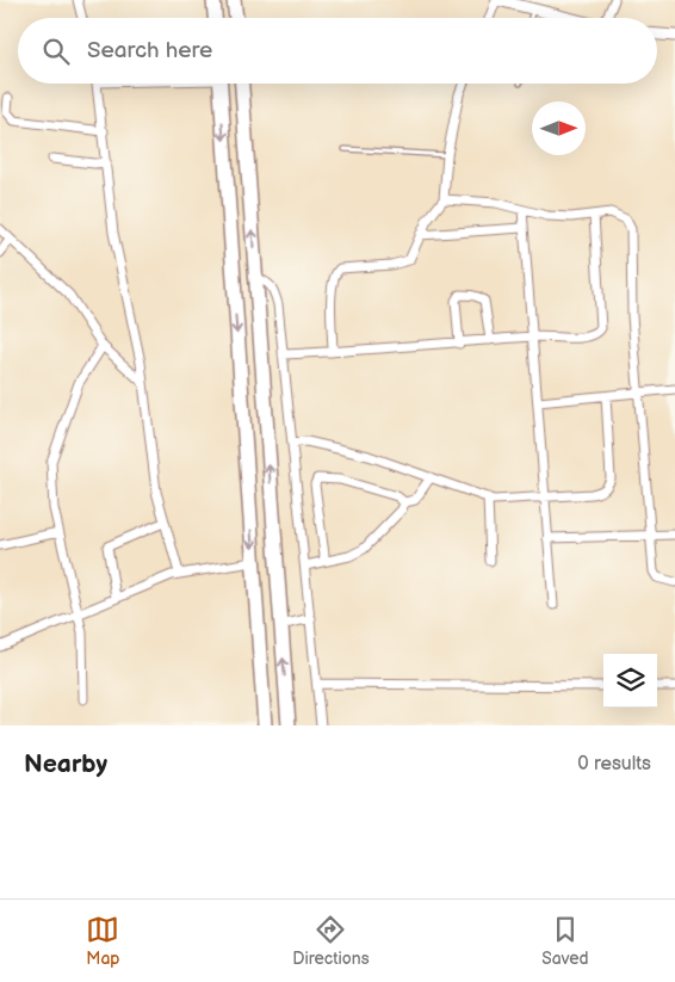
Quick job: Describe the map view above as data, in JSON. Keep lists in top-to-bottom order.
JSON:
{
  "north": "right",
  "page": {
    "search": "Search here",
    "heading": ["Nearby", "0 results"],
    "nav": ["Map", "Directions", "Saved"]
  }
}
